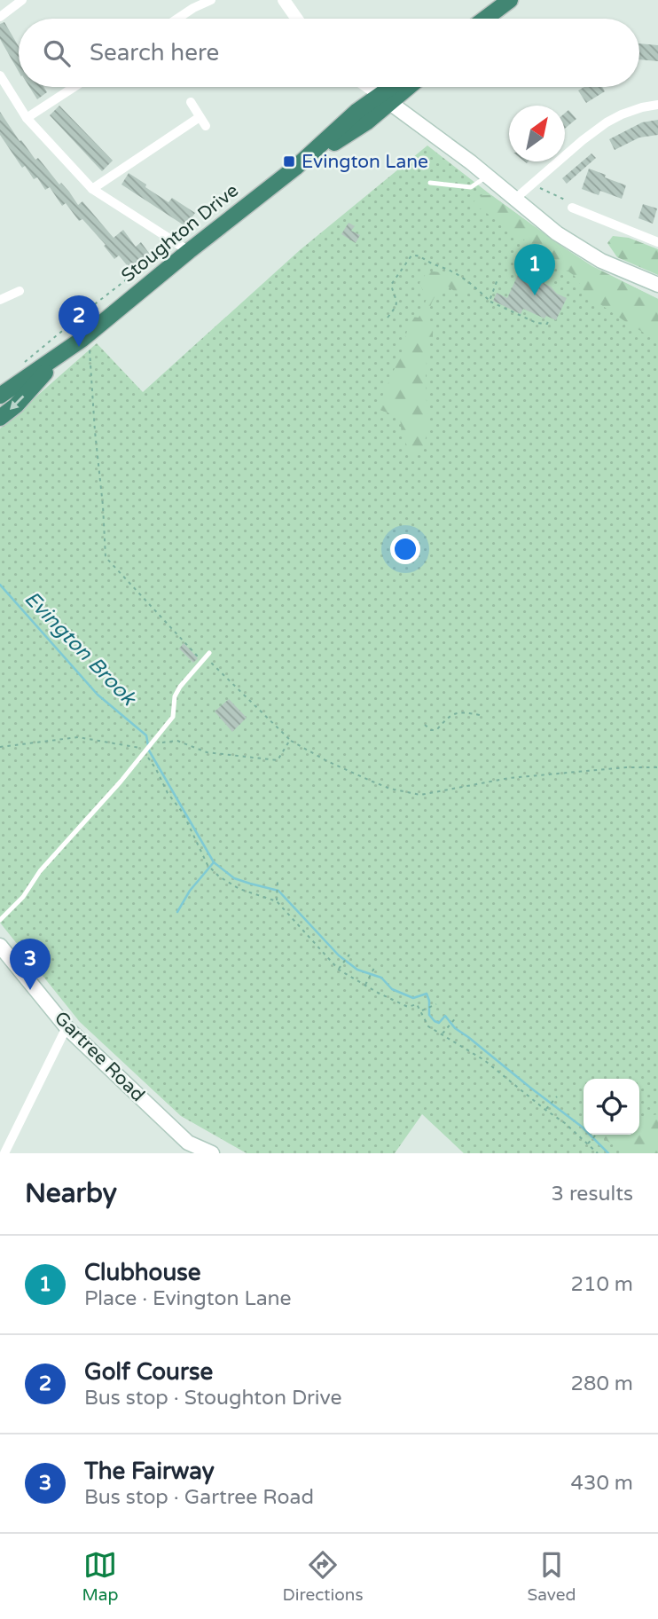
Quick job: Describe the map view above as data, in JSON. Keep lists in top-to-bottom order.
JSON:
{
  "streets": {
    "highway": ["Stoughton Drive"],
    "main road": ["Gartree Road"]
  },
  "water": ["Evington Brook"],
  "places": {
    "transit": ["Evington Lane"]
  },
  "north": "top right",
  "page": {
    "search": "Search here",
    "pins": ["1", "2", "3"],
    "heading": ["Nearby", "3 results"],
    "list": [
      {
        "mark": "1",
        "name": "Clubhouse",
        "note": "Place · Evington Lane",
        "value": "210 m"
      },
      {
        "mark": "2",
        "name": "Golf Course",
        "note": "Bus stop · Stoughton Drive",
        "value": "280 m"
      },
      {
        "mark": "3",
        "name": "The Fairway",
        "note": "Bus stop · Gartree Road",
        "value": "430 m"
      }
    ],
    "nav": ["Map", "Directions", "Saved"]
  }
}
